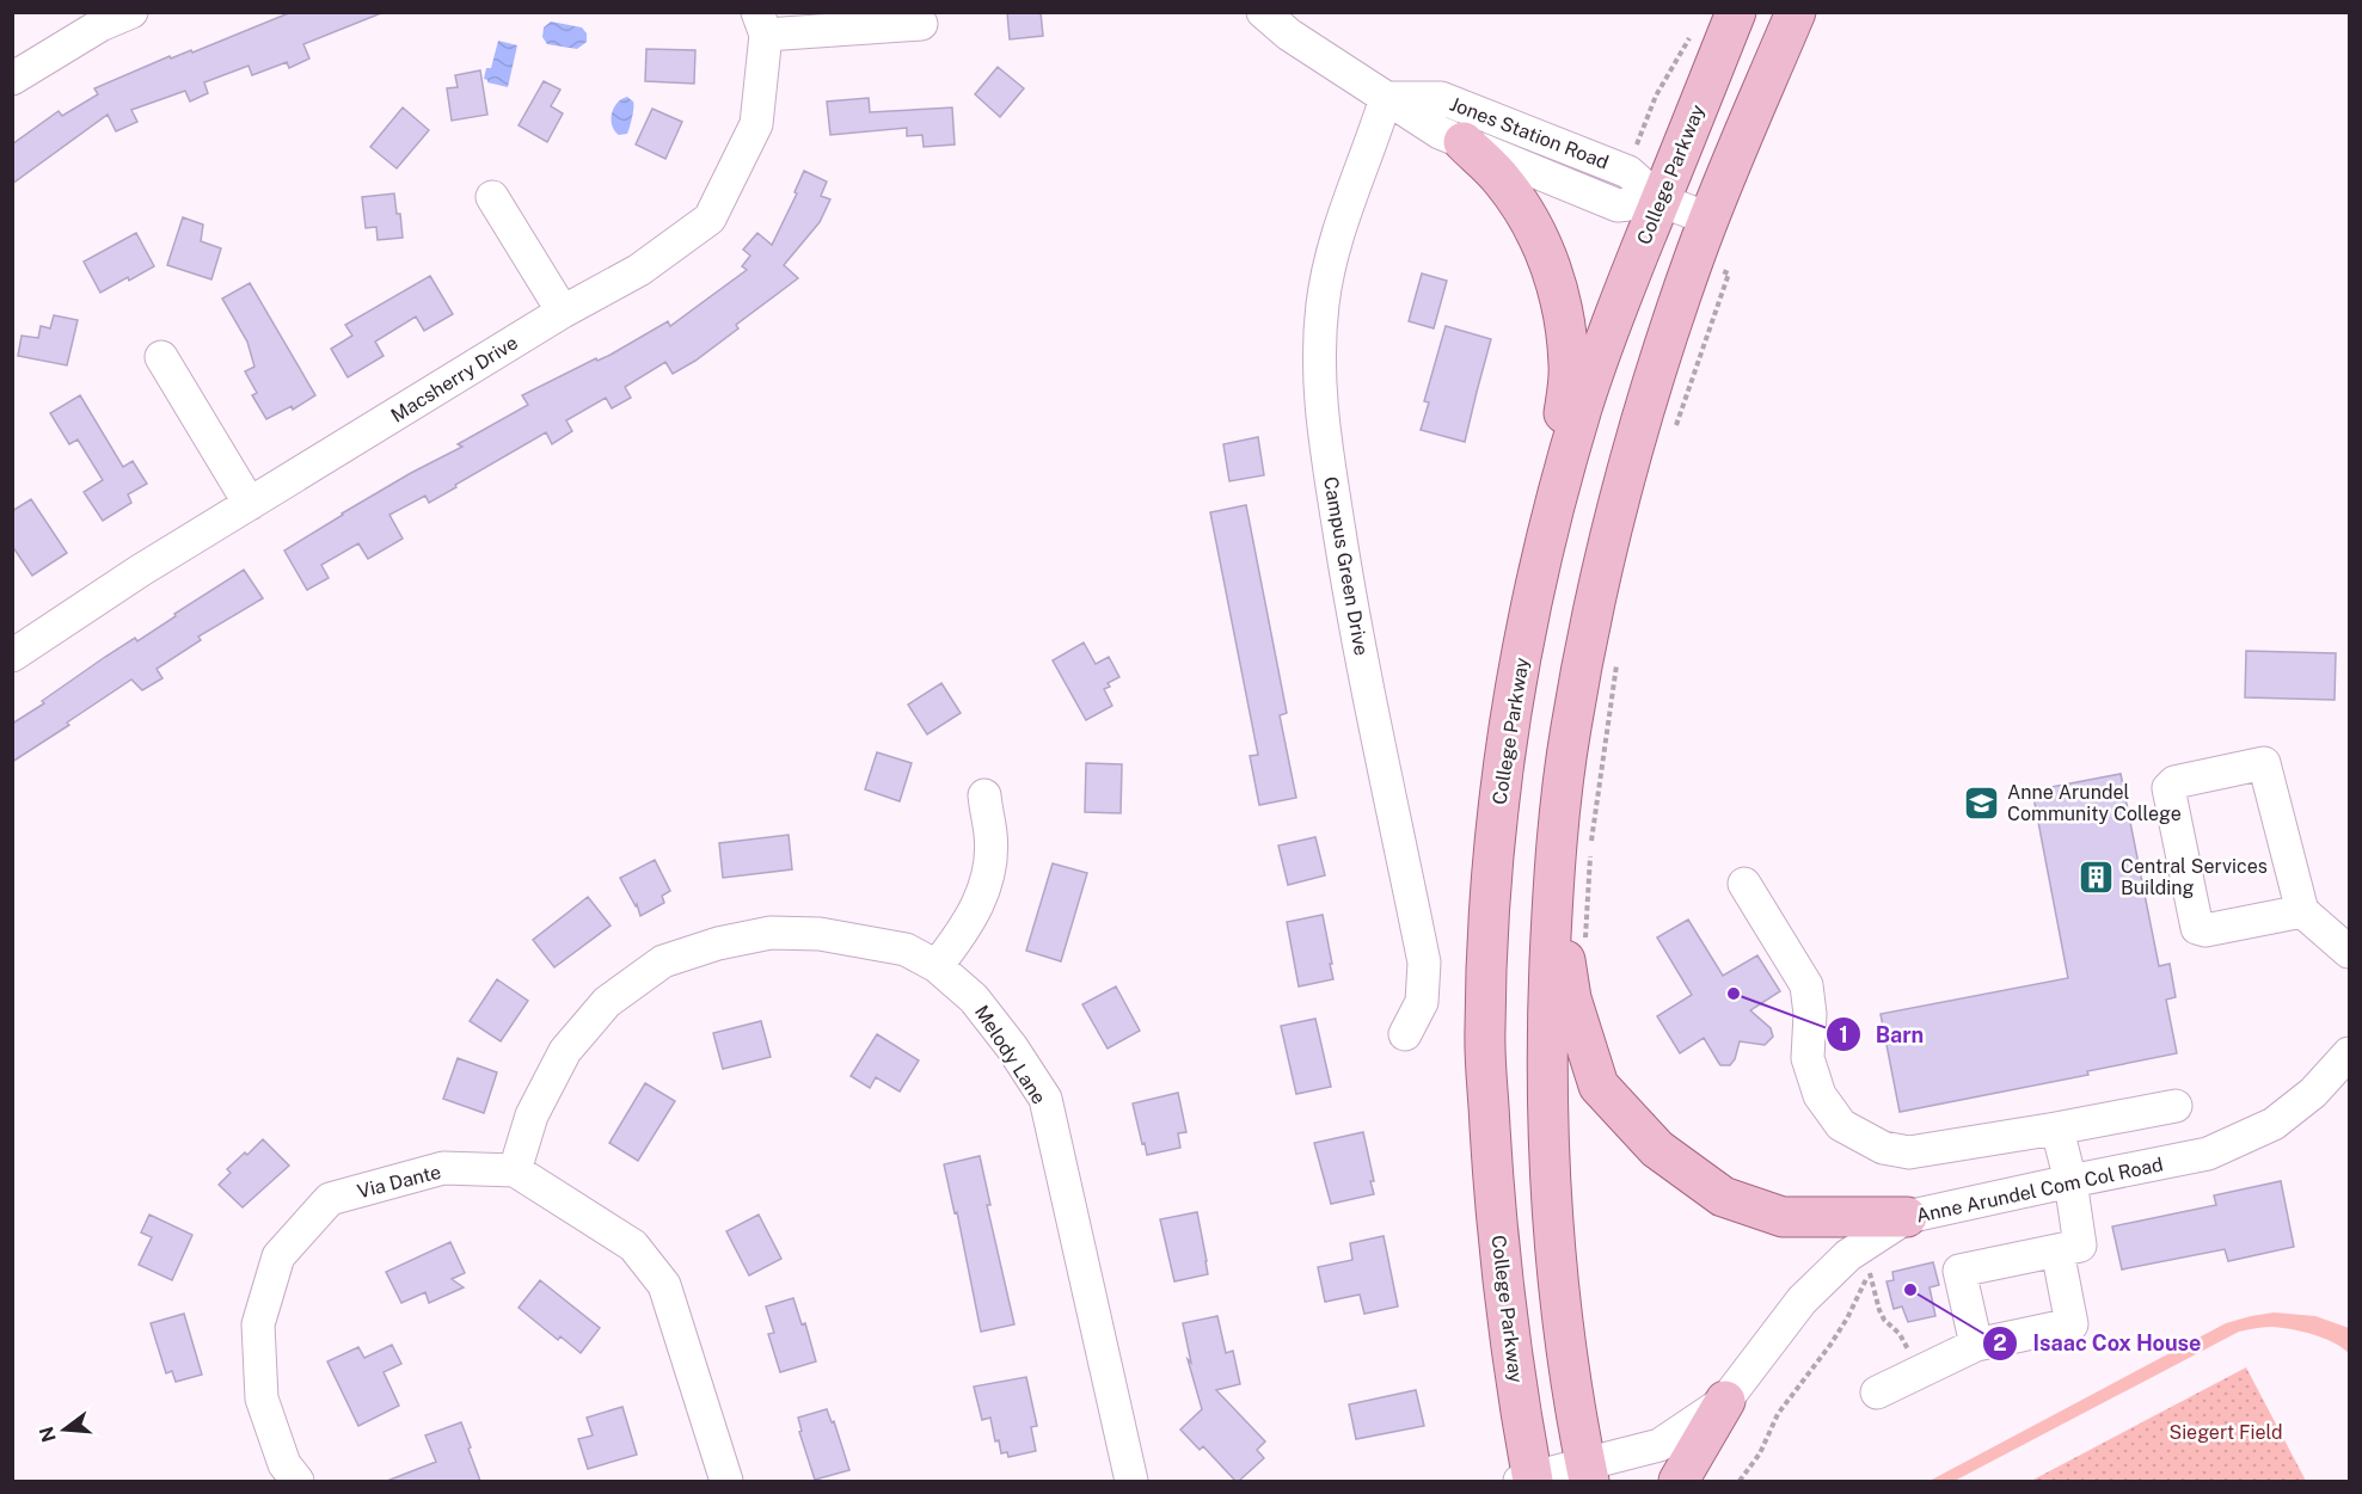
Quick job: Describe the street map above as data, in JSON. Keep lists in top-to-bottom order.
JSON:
{
  "streets": {
    "main road": ["College Parkway"],
    "street": [
      "Jones Station Road",
      "Macsherry Drive",
      "Campus Green Drive",
      "Melody Lane",
      "Via Dante",
      "Anne Arundel Com Col Road"
    ]
  },
  "crossings": [
    ["Jones Station Road", "College Parkway"],
    ["Jones Station Road", "Campus Green Drive"],
    ["College Parkway", "Anne Arundel Com Col Road"],
    ["Melody Lane", "Via Dante"]
  ],
  "parks": ["Siegert Field"],
  "places": {
    "school or university": ["Anne Arundel Community College"],
    "building": ["Central Services Building"],
    "other": ["Barn", "Isaac Cox House"]
  },
  "north": "left"
}
